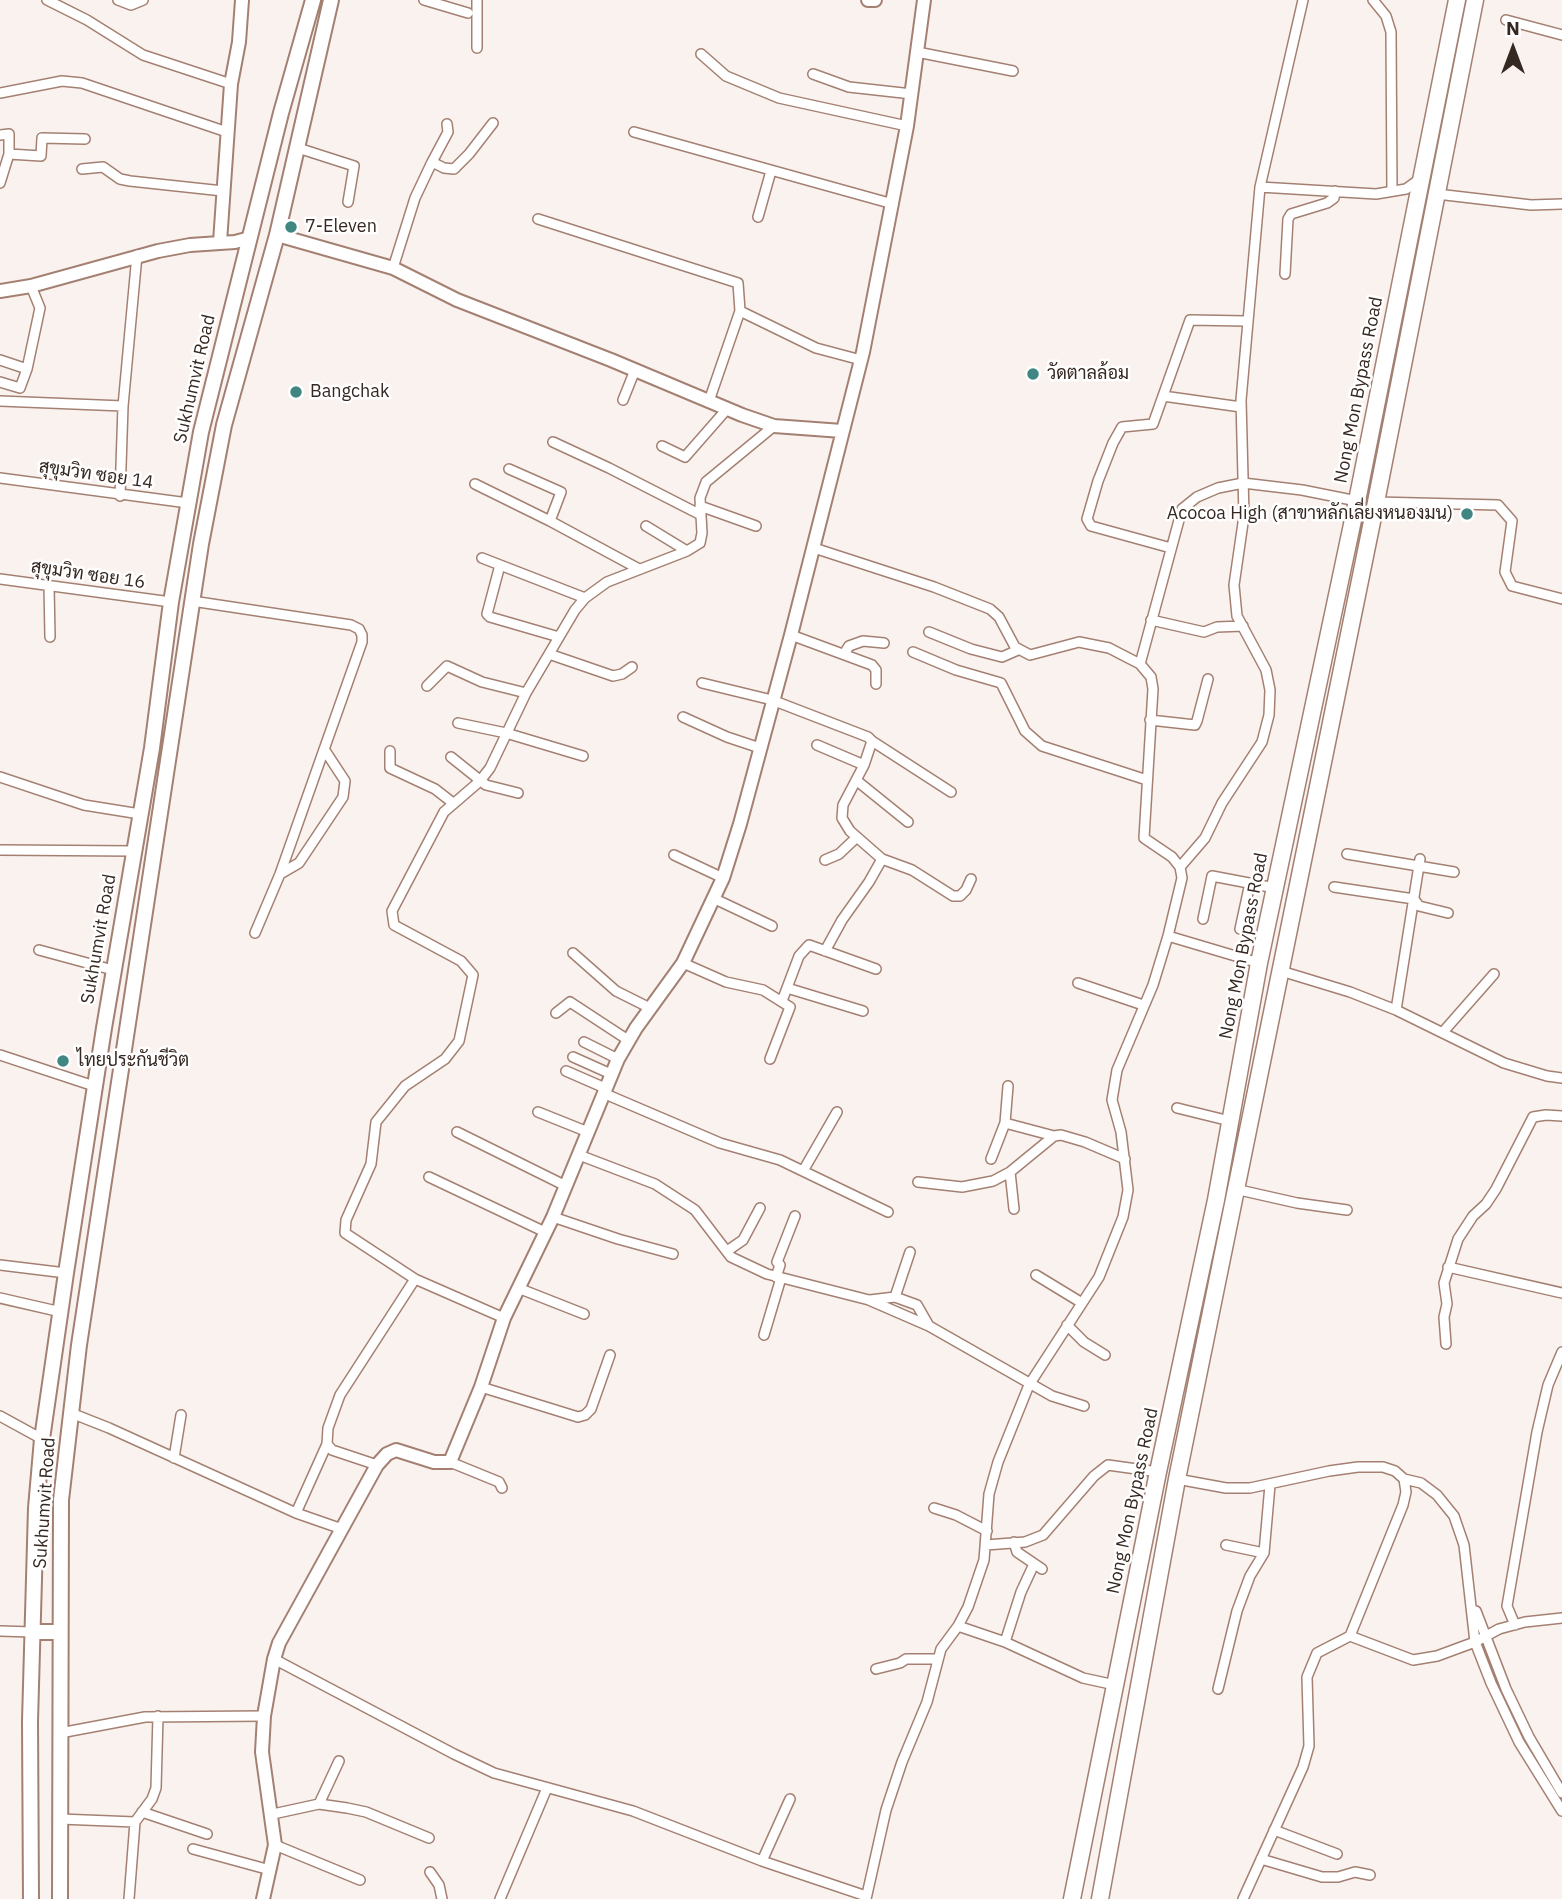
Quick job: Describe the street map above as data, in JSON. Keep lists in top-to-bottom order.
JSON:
{
  "streets": {
    "highway": ["Nong Mon Bypass Road"],
    "main road": ["Sukhumvit Road"],
    "street": ["สุขุมวิท ซอย 14", "สุขุมวิท ซอย 16"]
  },
  "crossings": [
    ["Sukhumvit Road", "สุขุมวิท ซอย 14"],
    ["Sukhumvit Road", "สุขุมวิท ซอย 16"]
  ],
  "places": [
    "7-Eleven",
    "วัดตาลล้อม",
    "Bangchak",
    "Acocoa High (สาขาหลักเลี่ยงหนองมน)",
    "ไทยประกันชีวิต"
  ],
  "north": "top"
}
